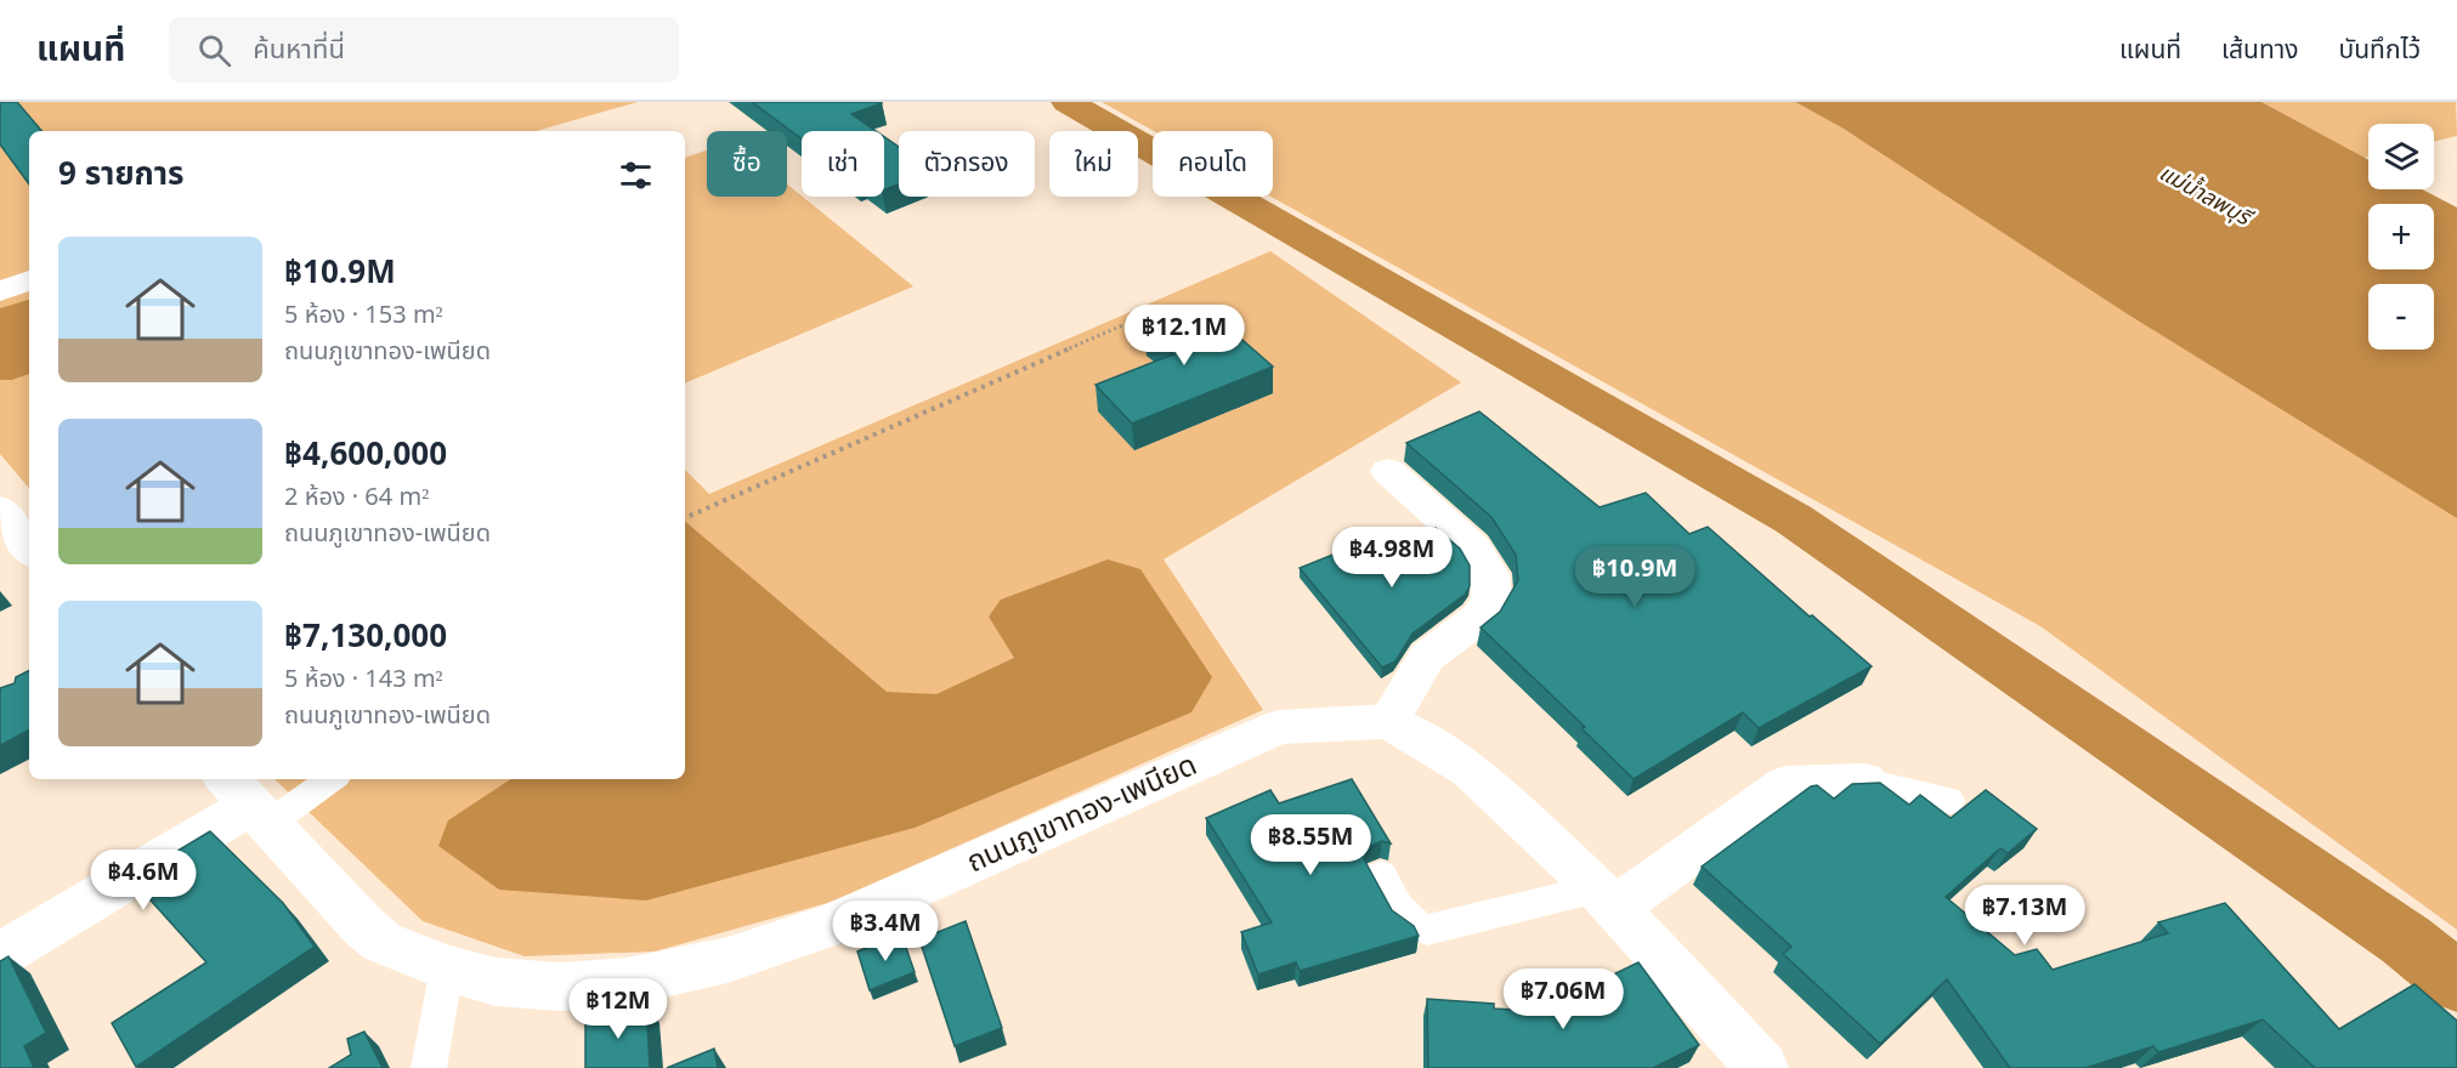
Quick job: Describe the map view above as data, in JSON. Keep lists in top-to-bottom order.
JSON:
{
  "streets": {
    "main road": ["ถนนภูเขาทอง-เพนียด"]
  },
  "water": ["แม่น้ำลพบุรี"],
  "page": {
    "header": "แผนที่",
    "search": "ค้นหาที่นี่",
    "nav": ["แผนที่", "เส้นทาง", "บันทึกไว้"],
    "map_buttons": ["+", "−"],
    "chip": [
      "ซื้อ",
      "เช่า",
      "ตัวกรอง",
      "ใหม่",
      "คอนโด"
    ],
    "heading": "9 รายการ",
    "list": [
      {
        "name": "฿10.9M",
        "note": "5 ห้อง · 153 m² · ถนนภูเขาทอง-เพนียด"
      },
      {
        "name": "฿4,600,000",
        "note": "2 ห้อง · 64 m² · ถนนภูเขาทอง-เพนียด"
      },
      {
        "name": "฿7,130,000",
        "note": "5 ห้อง · 143 m² · ถนนภูเขาทอง-เพนียด"
      }
    ],
    "price": [
      "฿12.1M",
      "฿4.98M",
      "฿10.9M",
      "฿8.55M",
      "฿4.6M",
      "฿7.13M",
      "฿3.4M",
      "฿7.06M",
      "฿12M"
    ]
  }
}
